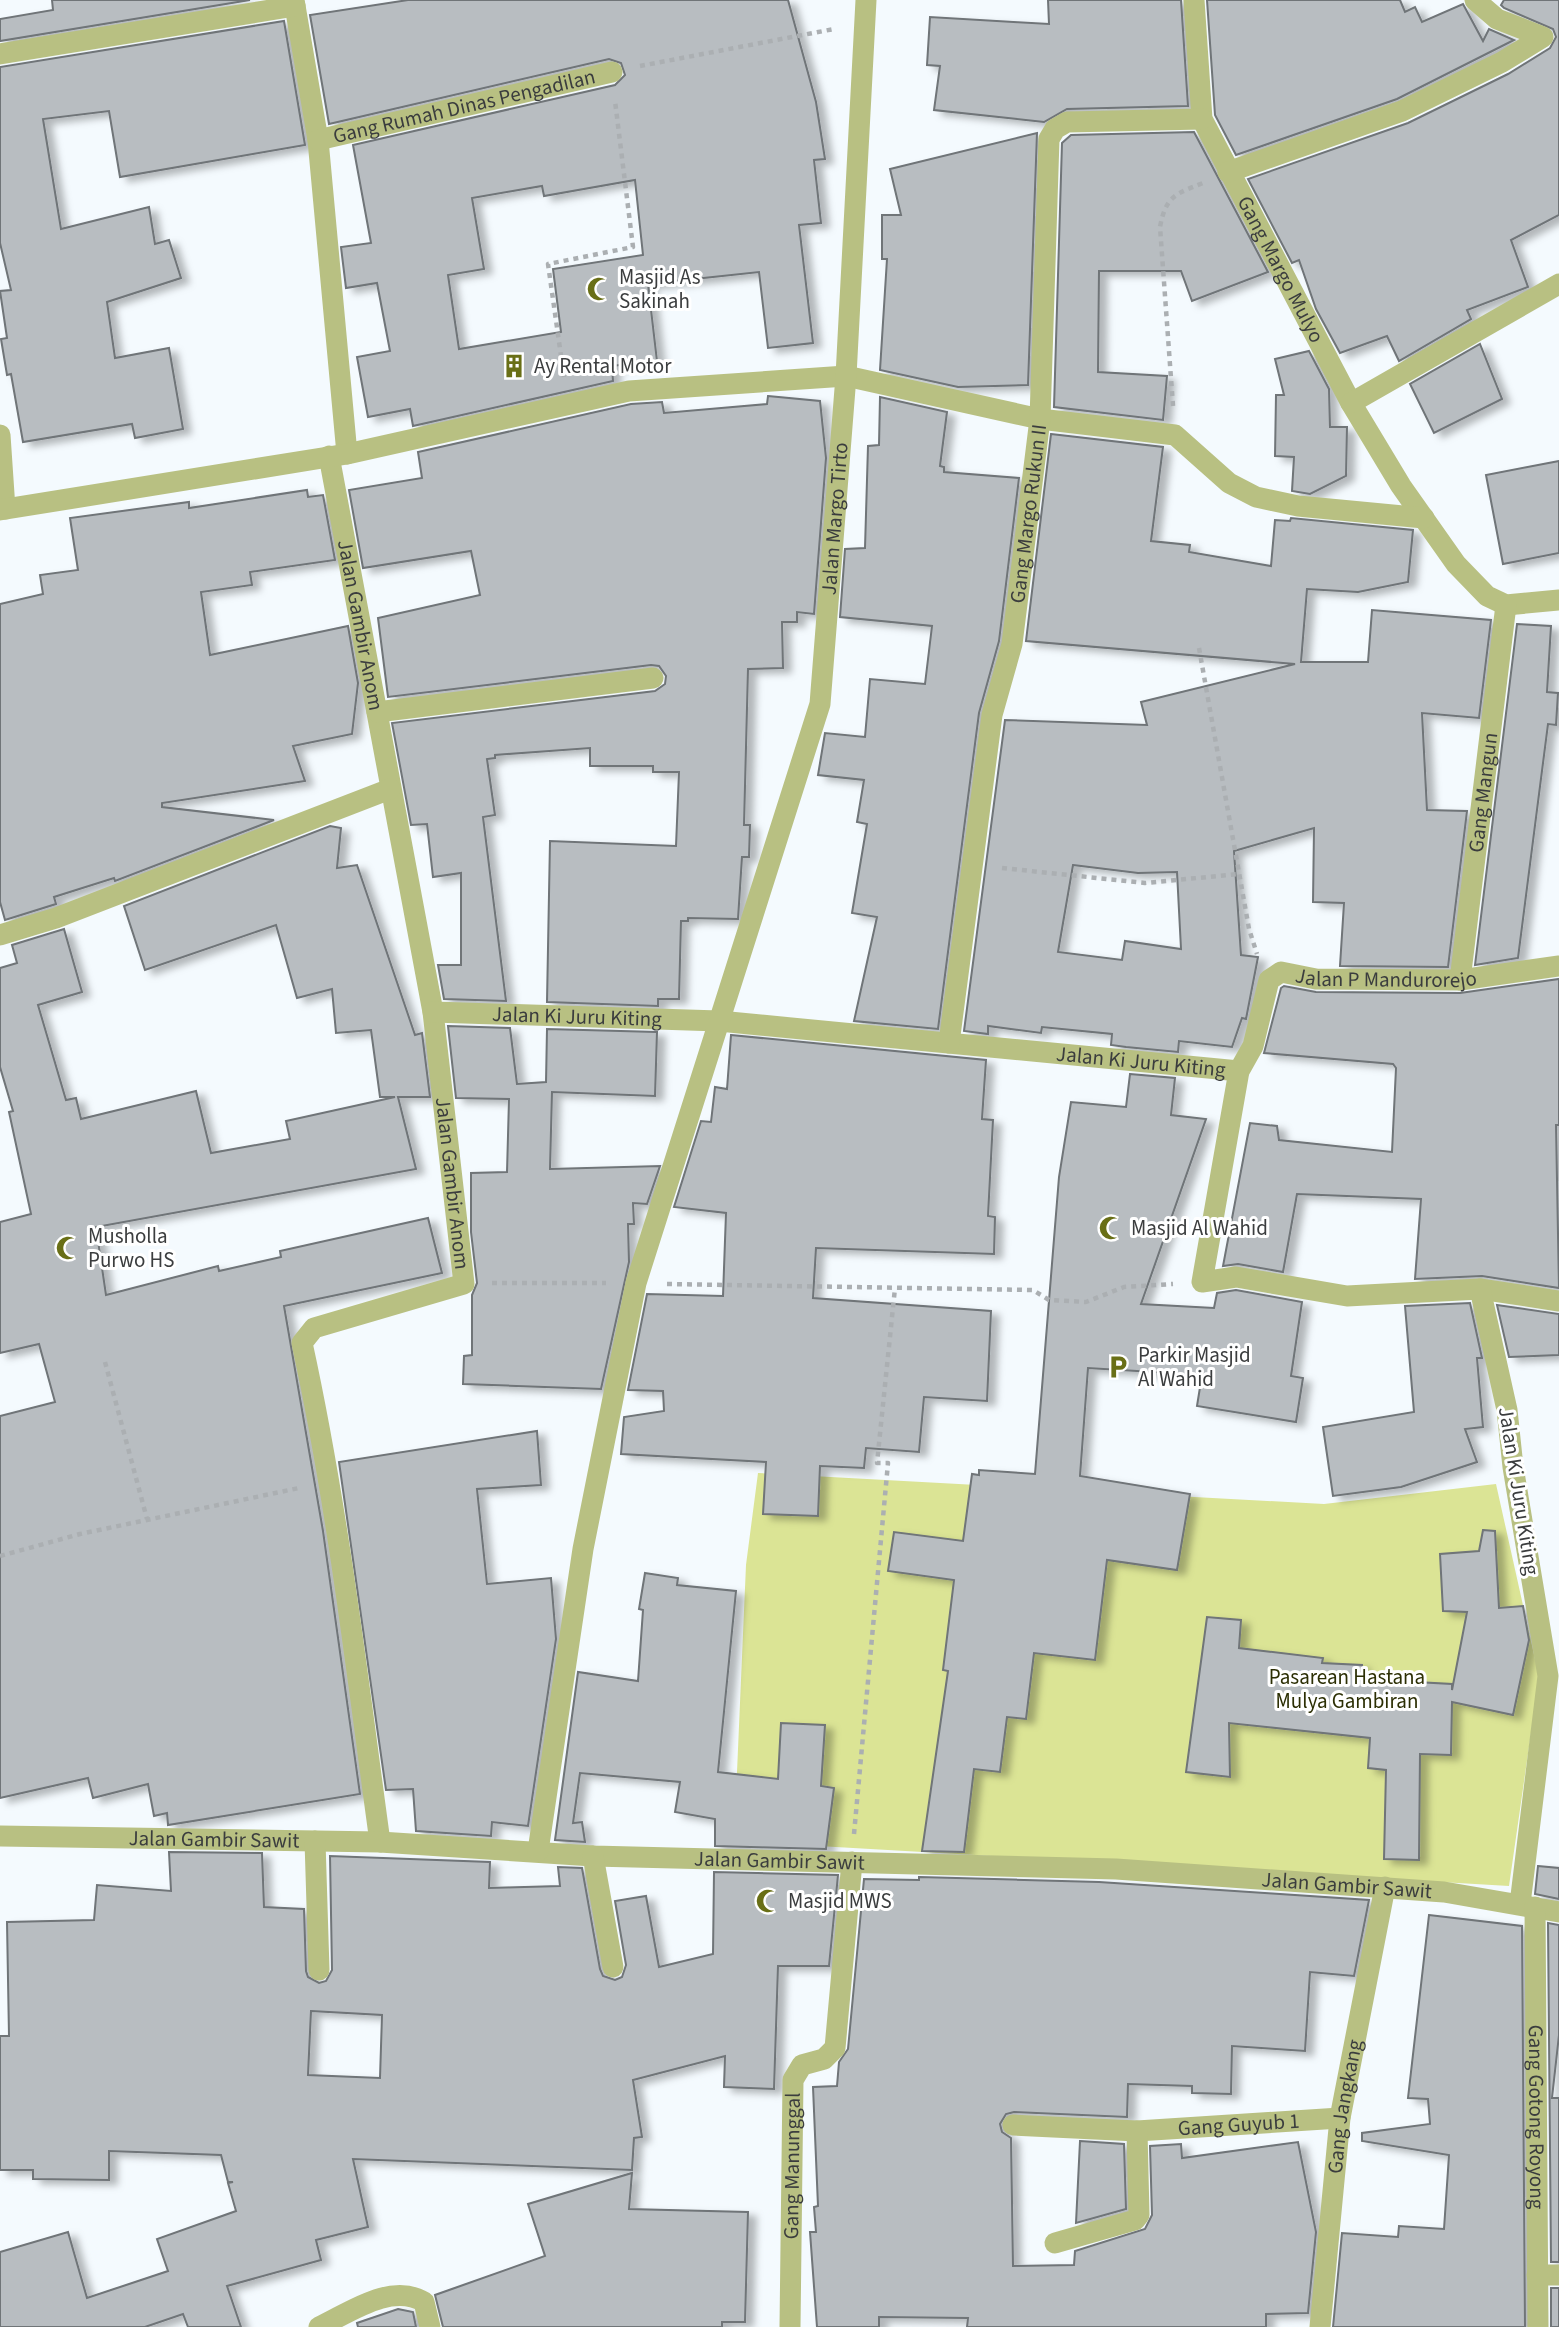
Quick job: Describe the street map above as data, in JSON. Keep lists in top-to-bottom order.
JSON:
{
  "streets": {
    "street": [
      "Gang Rumah Dinas Pengadilan",
      "Gang Margo Mulyo",
      "Gang Margo Rukun II",
      "Jalan Margo Tirto",
      "Jalan Gambir Anom",
      "Gang Mangun",
      "Jalan P Mandurorejo",
      "Jalan Ki Juru Kiting",
      "Jalan Gambir Sawit",
      "Gang Jangkang",
      "Gang Gotong Royong",
      "Gang Guyub 1",
      "Gang Manunggal"
    ]
  },
  "crossings": [
    ["Gang Rumah Dinas Pengadilan", "Jalan Gambir Anom"],
    ["Gang Margo Mulyo", "Gang Margo Rukun II"],
    ["Gang Margo Mulyo", "Gang Mangun"],
    ["Gang Margo Rukun II", "Jalan Ki Juru Kiting"],
    ["Jalan Margo Tirto", "Jalan Ki Juru Kiting"],
    ["Jalan Margo Tirto", "Jalan Gambir Sawit"],
    ["Jalan Gambir Anom", "Jalan Ki Juru Kiting"],
    ["Jalan Gambir Anom", "Jalan Gambir Sawit"],
    ["Gang Mangun", "Jalan P Mandurorejo"],
    ["Jalan P Mandurorejo", "Jalan Ki Juru Kiting"],
    ["Jalan Ki Juru Kiting", "Jalan Gambir Sawit"],
    ["Jalan Ki Juru Kiting", "Gang Gotong Royong"],
    ["Jalan Gambir Sawit", "Gang Jangkang"],
    ["Jalan Gambir Sawit", "Gang Gotong Royong"],
    ["Jalan Gambir Sawit", "Gang Manunggal"],
    ["Gang Jangkang", "Gang Guyub 1"]
  ],
  "parks": ["Pasarean Hastana Mulya Gambiran"],
  "places": {
    "mosque": [
      "Masjid As Sakinah",
      "Masjid Al Wahid",
      "Musholla Purwo HS",
      "Masjid MWS"
    ],
    "building": ["Ay Rental Motor"],
    "parking": ["Parkir Masjid Al Wahid"]
  }
}
